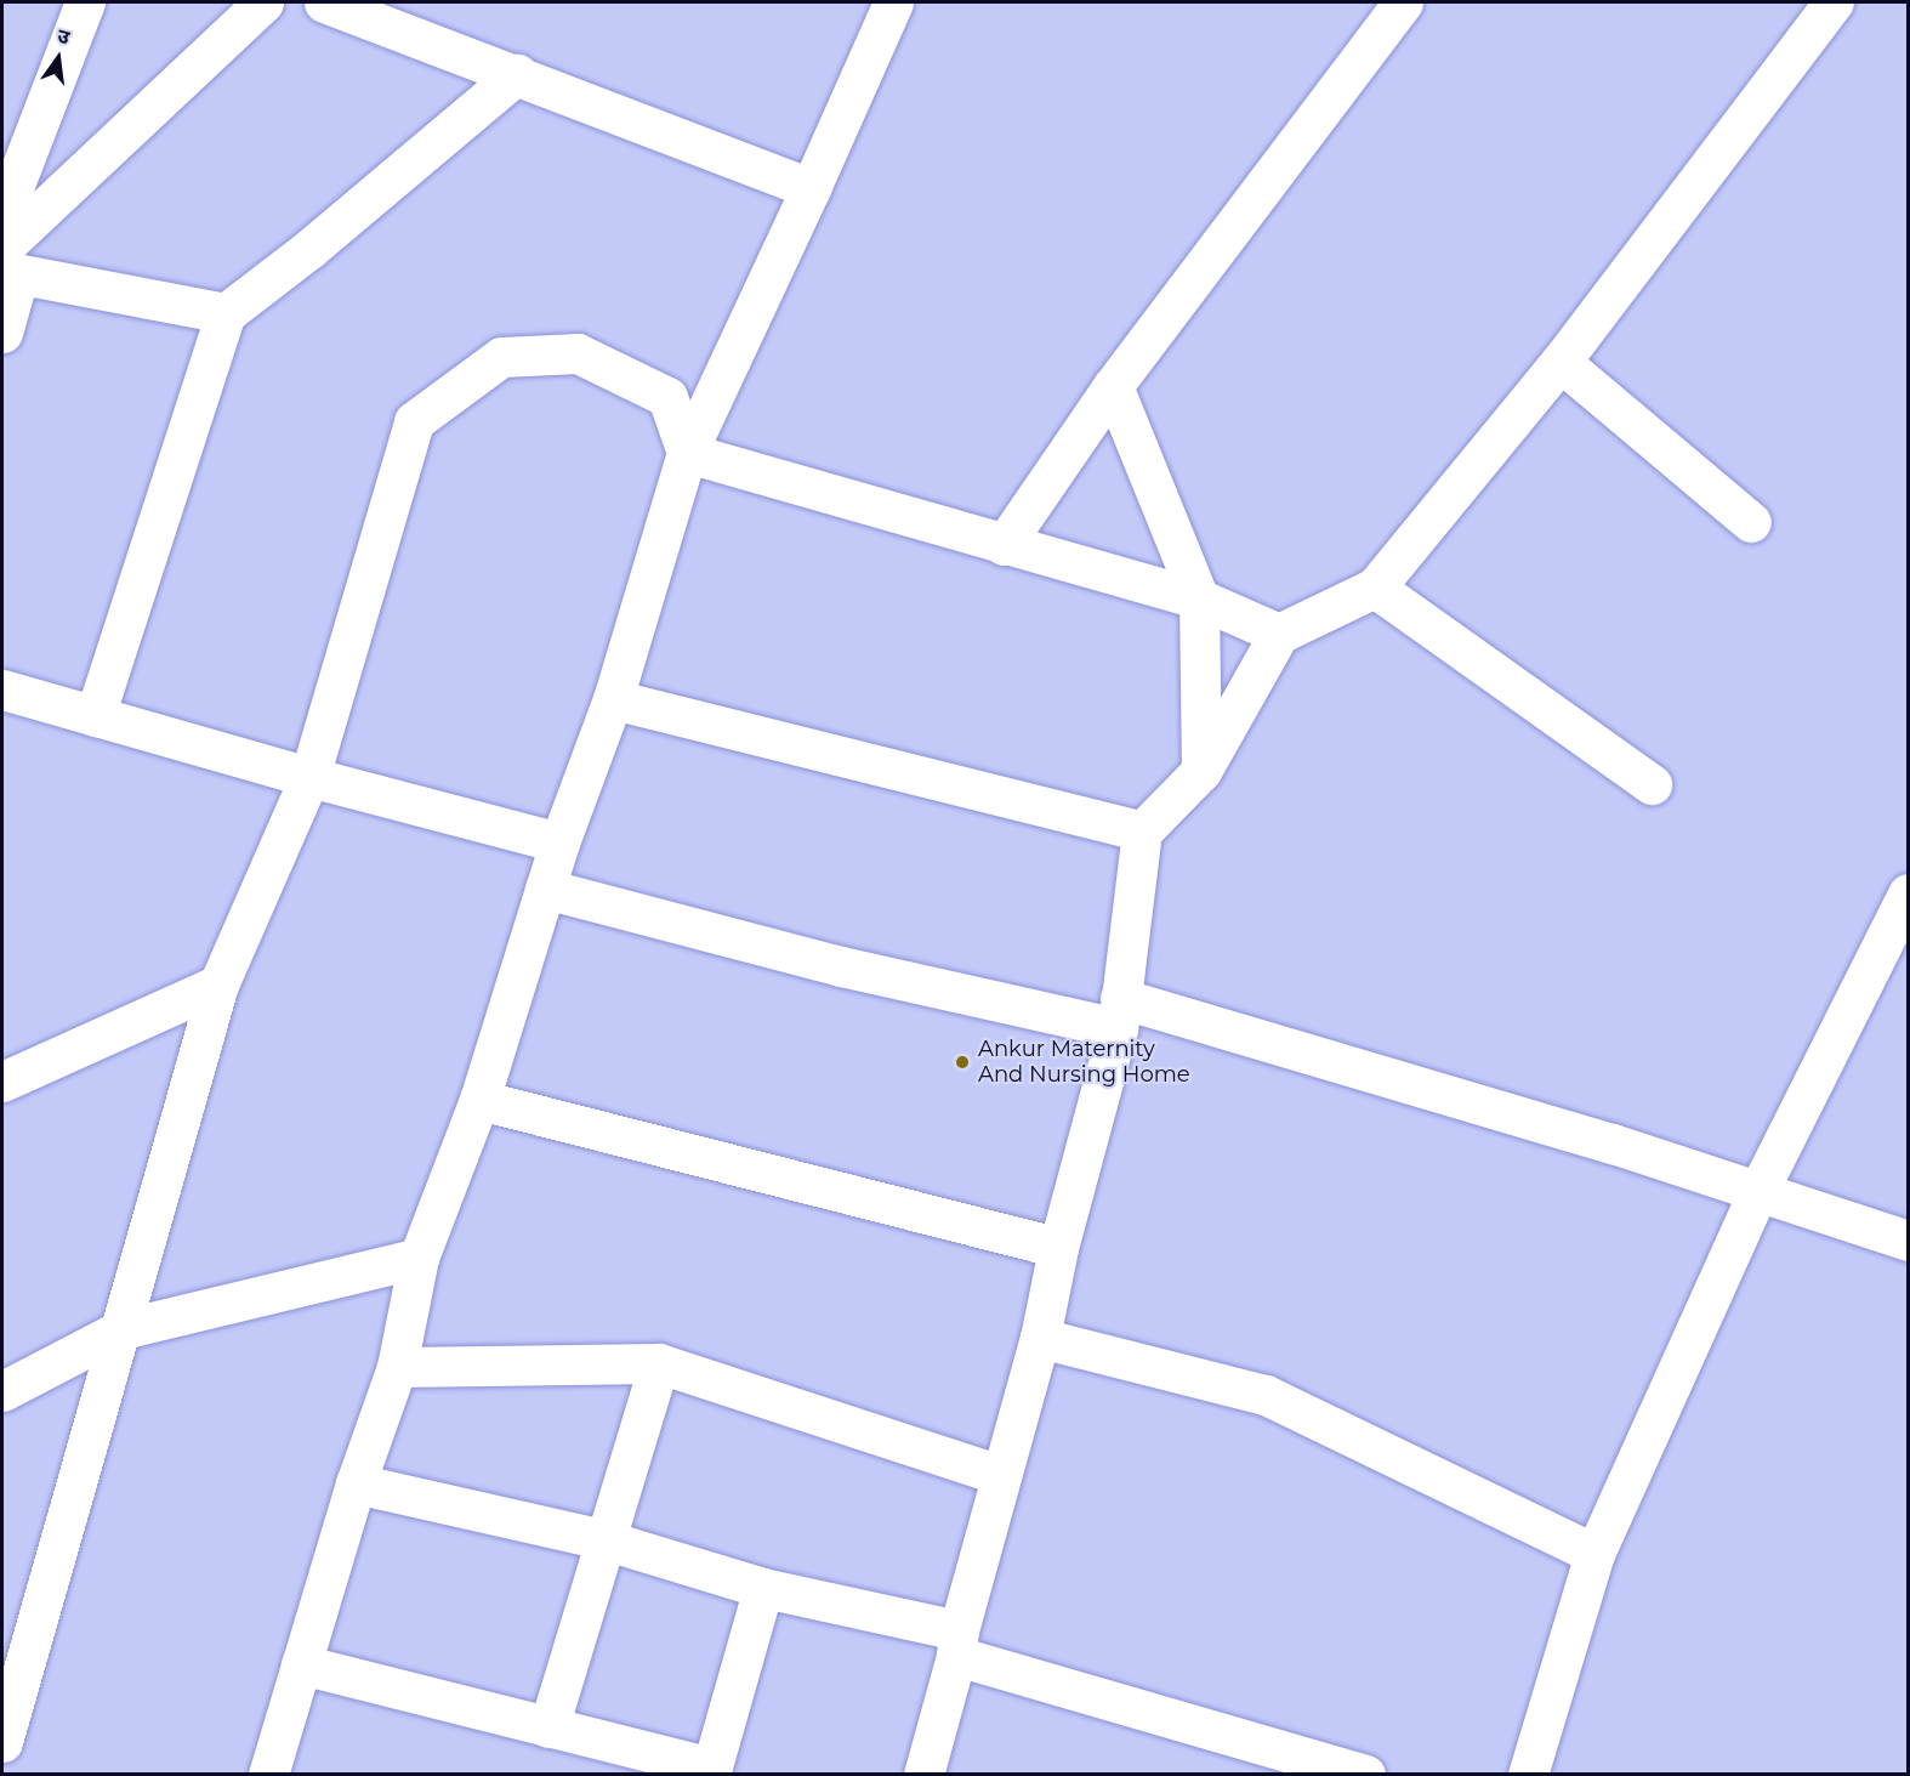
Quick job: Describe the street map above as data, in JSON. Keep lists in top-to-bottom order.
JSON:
{
  "places": ["Ankur Maternity And Nursing Home"],
  "north": "top"
}
